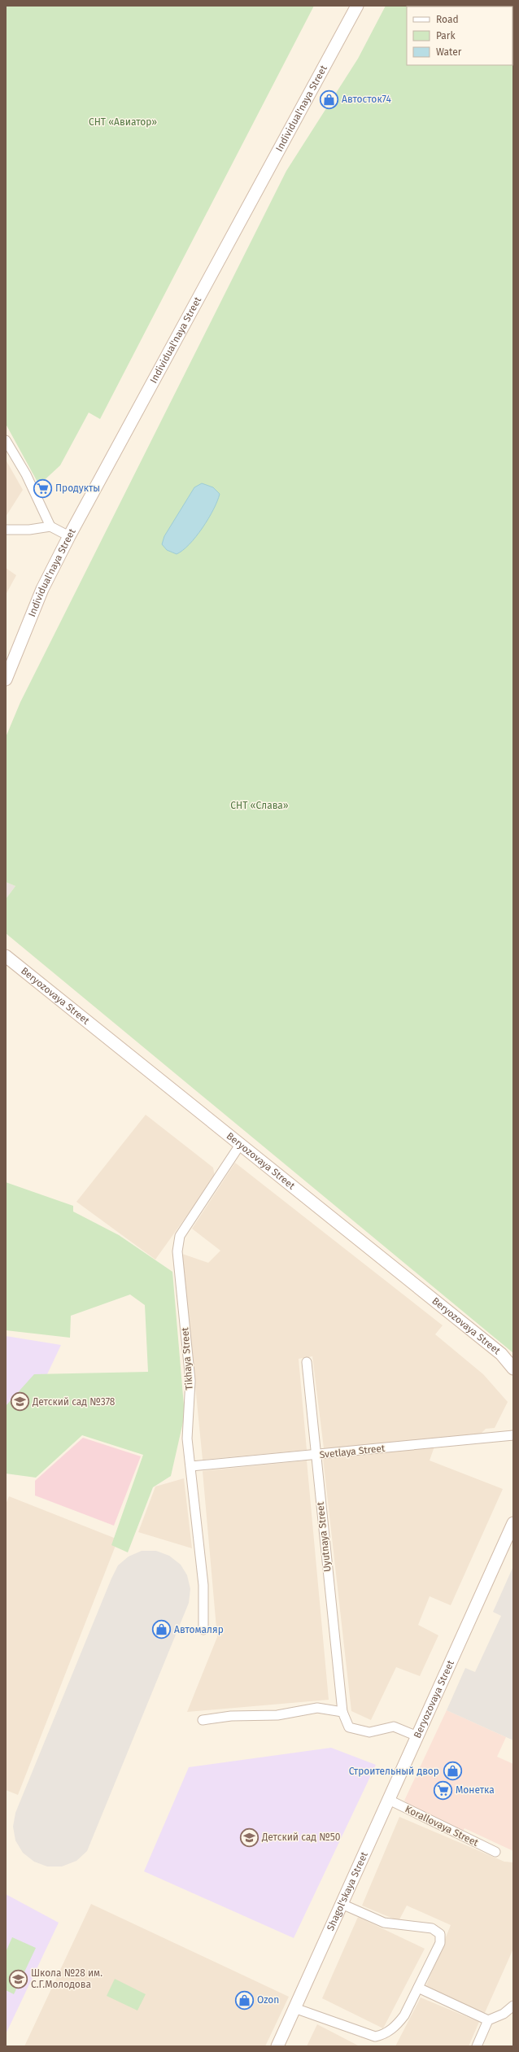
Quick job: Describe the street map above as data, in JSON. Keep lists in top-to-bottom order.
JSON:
{
  "streets": {
    "main road": ["Individual'naya Street", "Beryozovaya Street", "Shagol'skaya Street"],
    "street": [
      "Tikhaya Street",
      "Svetlaya Street",
      "Uyutnaya Street",
      "Korallovaya Street"
    ]
  },
  "crossings": [
    ["Beryozovaya Street", "Tikhaya Street"],
    ["Beryozovaya Street", "Uyutnaya Street"],
    ["Beryozovaya Street", "Shagol'skaya Street"],
    ["Tikhaya Street", "Svetlaya Street"],
    ["Svetlaya Street", "Uyutnaya Street"],
    ["Korallovaya Street", "Shagol'skaya Street"]
  ],
  "parks": ["СНТ «Авиатор»", "СНТ «Слава»"],
  "places": {
    "shop": [
      "Автосток74",
      "Автомаляр",
      "Строительный двор",
      "Ozon"
    ],
    "supermarket": ["Продукты", "Монетка"],
    "school or university": ["Детский сад №378", "Детский сад №50", "Школа №28 им. С.Г.Молодова"]
  },
  "legend": ["Road", "Park", "Water"]
}
